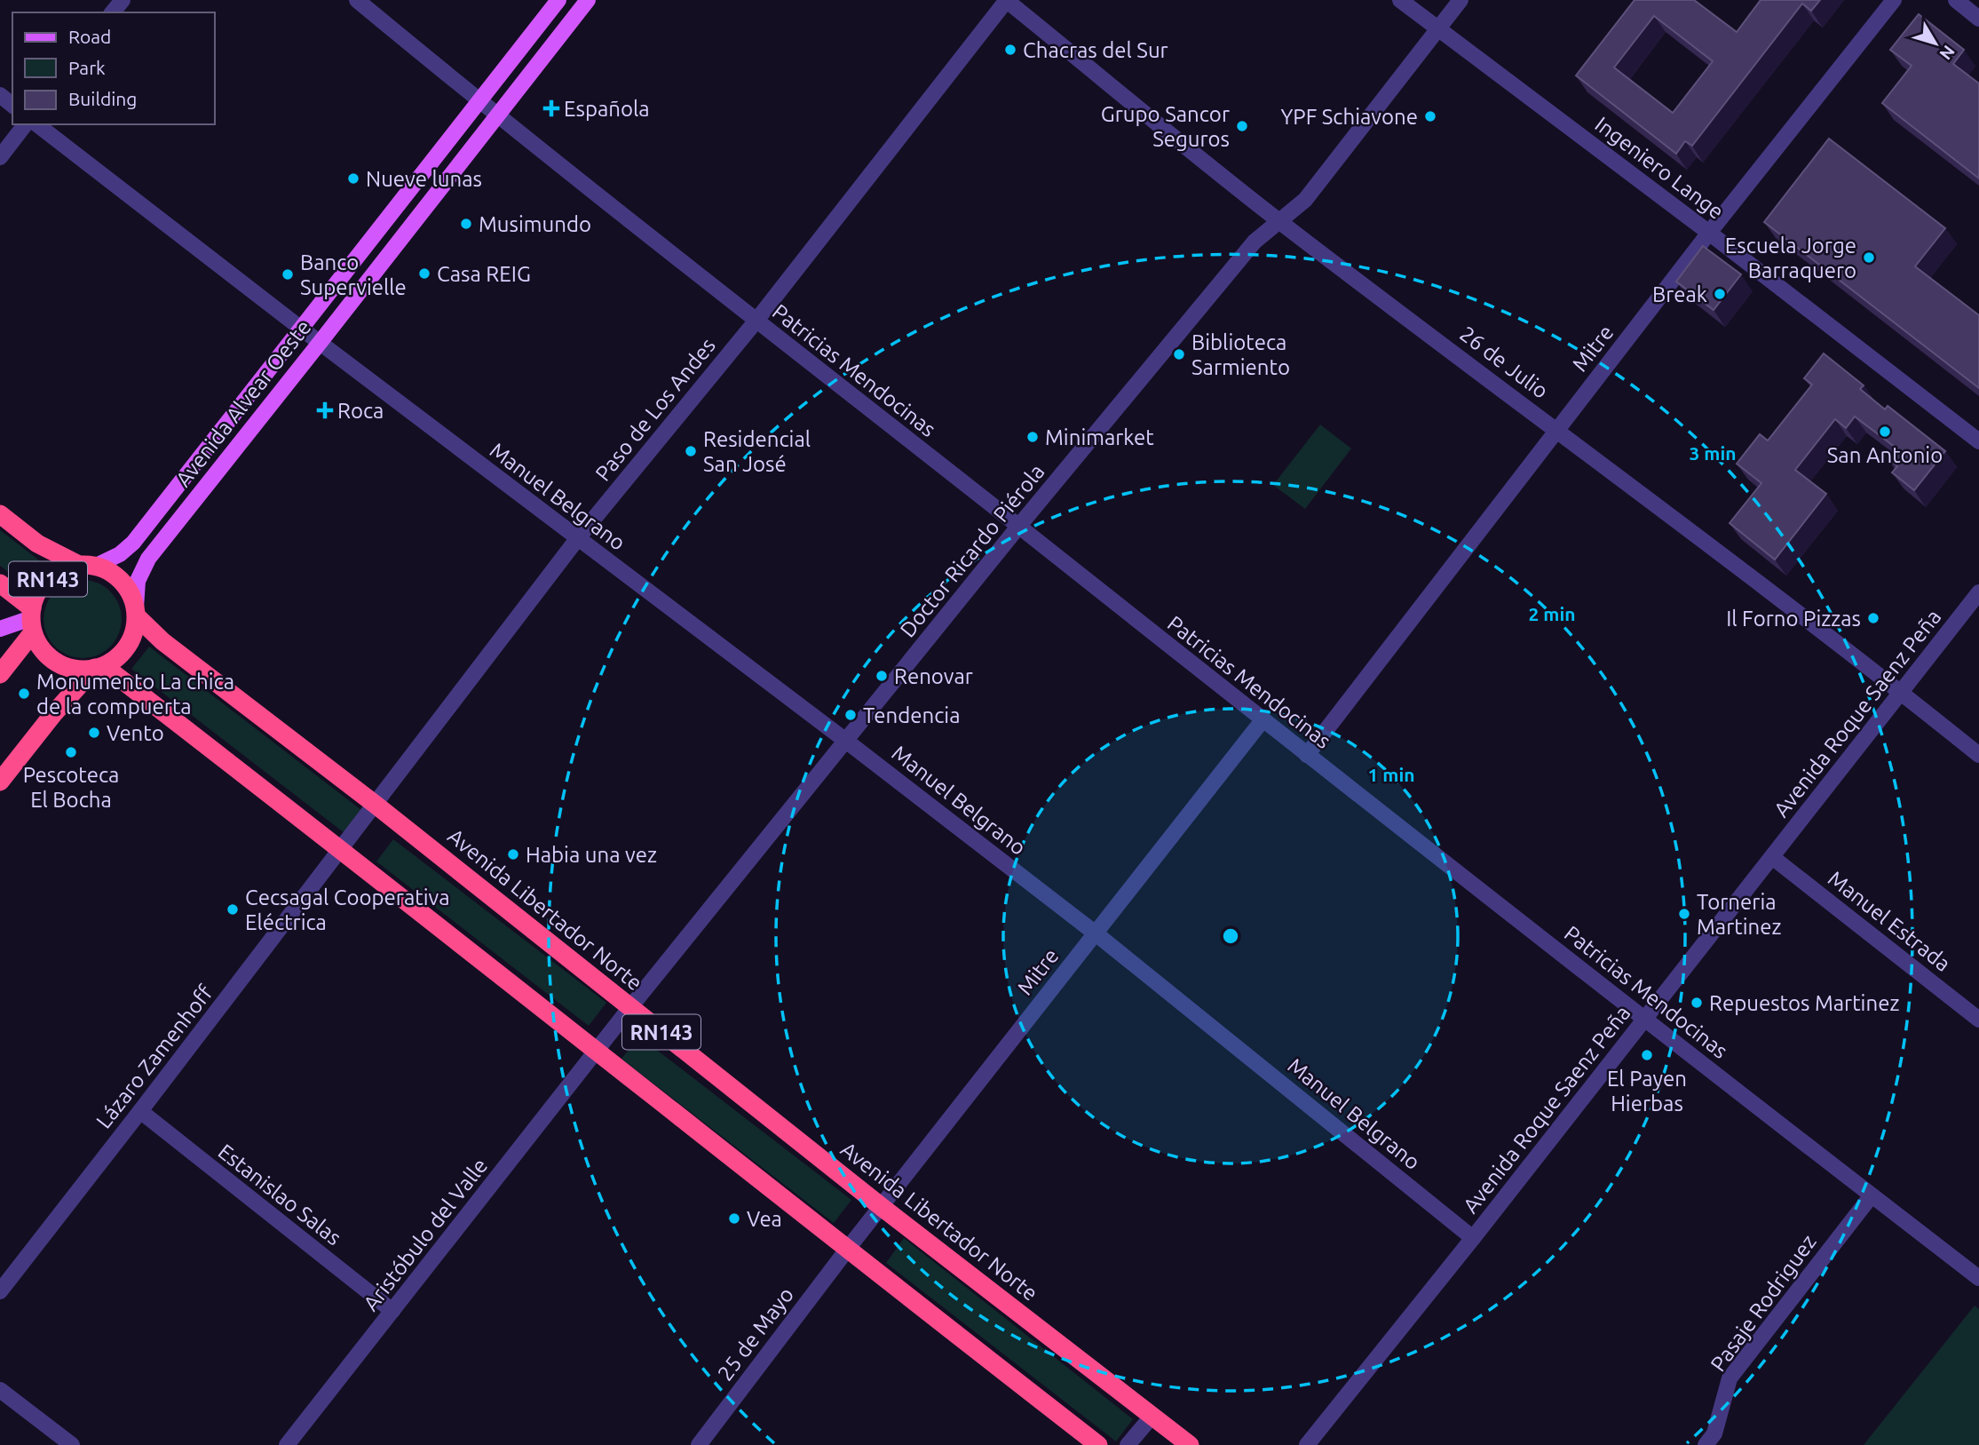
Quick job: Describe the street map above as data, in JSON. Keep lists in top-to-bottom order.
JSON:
{
  "streets": {
    "highway": ["RN143", "Avenida Libertador Norte"],
    "main road": ["Avenida Alvear Oeste"],
    "street": [
      "Ingeniero Lange",
      "Mitre",
      "26 de Julio",
      "Patricias Mendocinas",
      "Paso de Los Andes",
      "Manuel Belgrano",
      "Doctor Ricardo Piérola",
      "Avenida Roque Saenz Peña",
      "Manuel Estrada",
      "Lázaro Zamenhoff",
      "Estanislao Salas",
      "Aristóbulo del Valle",
      "Pasaje Rodriguez",
      "25 de Mayo"
    ]
  },
  "crossings": [
    ["Ingeniero Lange", "Mitre"],
    ["Ingeniero Lange", "Doctor Ricardo Piérola"],
    ["Mitre", "26 de Julio"],
    ["Mitre", "Patricias Mendocinas"],
    ["Mitre", "Manuel Belgrano"],
    ["Mitre", "RN143"],
    ["Mitre", "Avenida Libertador Norte"],
    ["Mitre", "25 de Mayo"],
    ["26 de Julio", "Paso de Los Andes"],
    ["26 de Julio", "Doctor Ricardo Piérola"],
    ["26 de Julio", "Avenida Roque Saenz Peña"],
    ["Patricias Mendocinas", "Avenida Alvear Oeste"],
    ["Patricias Mendocinas", "Paso de Los Andes"],
    ["Patricias Mendocinas", "Doctor Ricardo Piérola"],
    ["Patricias Mendocinas", "Avenida Roque Saenz Peña"],
    ["Patricias Mendocinas", "Pasaje Rodriguez"],
    ["Avenida Alvear Oeste", "Manuel Belgrano"],
    ["Avenida Alvear Oeste", "RN143"],
    ["Avenida Alvear Oeste", "Avenida Libertador Norte"],
    ["Paso de Los Andes", "Manuel Belgrano"],
    ["Paso de Los Andes", "RN143"],
    ["Paso de Los Andes", "Avenida Libertador Norte"],
    ["Paso de Los Andes", "Lázaro Zamenhoff"],
    ["Manuel Belgrano", "Doctor Ricardo Piérola"],
    ["Manuel Belgrano", "Avenida Roque Saenz Peña"],
    ["Doctor Ricardo Piérola", "RN143"],
    ["Doctor Ricardo Piérola", "Avenida Libertador Norte"],
    ["Doctor Ricardo Piérola", "Aristóbulo del Valle"],
    ["RN143", "Avenida Libertador Norte"],
    ["RN143", "Lázaro Zamenhoff"],
    ["RN143", "Aristóbulo del Valle"],
    ["RN143", "25 de Mayo"],
    ["Avenida Roque Saenz Peña", "Manuel Estrada"],
    ["Lázaro Zamenhoff", "Estanislao Salas"],
    ["Estanislao Salas", "Aristóbulo del Valle"]
  ],
  "places": {
    "other": [
      "Chacras del Sur",
      "YPF Schiavone",
      "Grupo Sancor Seguros",
      "Nueve lunas",
      "Musimundo",
      "Escuela Jorge Barraquero",
      "Casa REIG",
      "Banco Supervielle",
      "Break",
      "Biblioteca Sarmiento",
      "San Antonio",
      "Minimarket",
      "Residencial San José",
      "Il Forno Pizzas",
      "Renovar",
      "Monumento La chica de la compuerta",
      "Tendencia",
      "Vento",
      "Pescoteca El Bocha",
      "Habia una vez",
      "Cecsagal Cooperativa Eléctrica",
      "Torneria Martinez",
      "Repuestos Martinez",
      "El Payen Hierbas",
      "Vea"
    ],
    "health": ["Española", "Roca"]
  },
  "legend": ["Road", "Park", "Building"],
  "north": "bottom right",
  "rings": ["3 min", "2 min", "1 min"]
}
